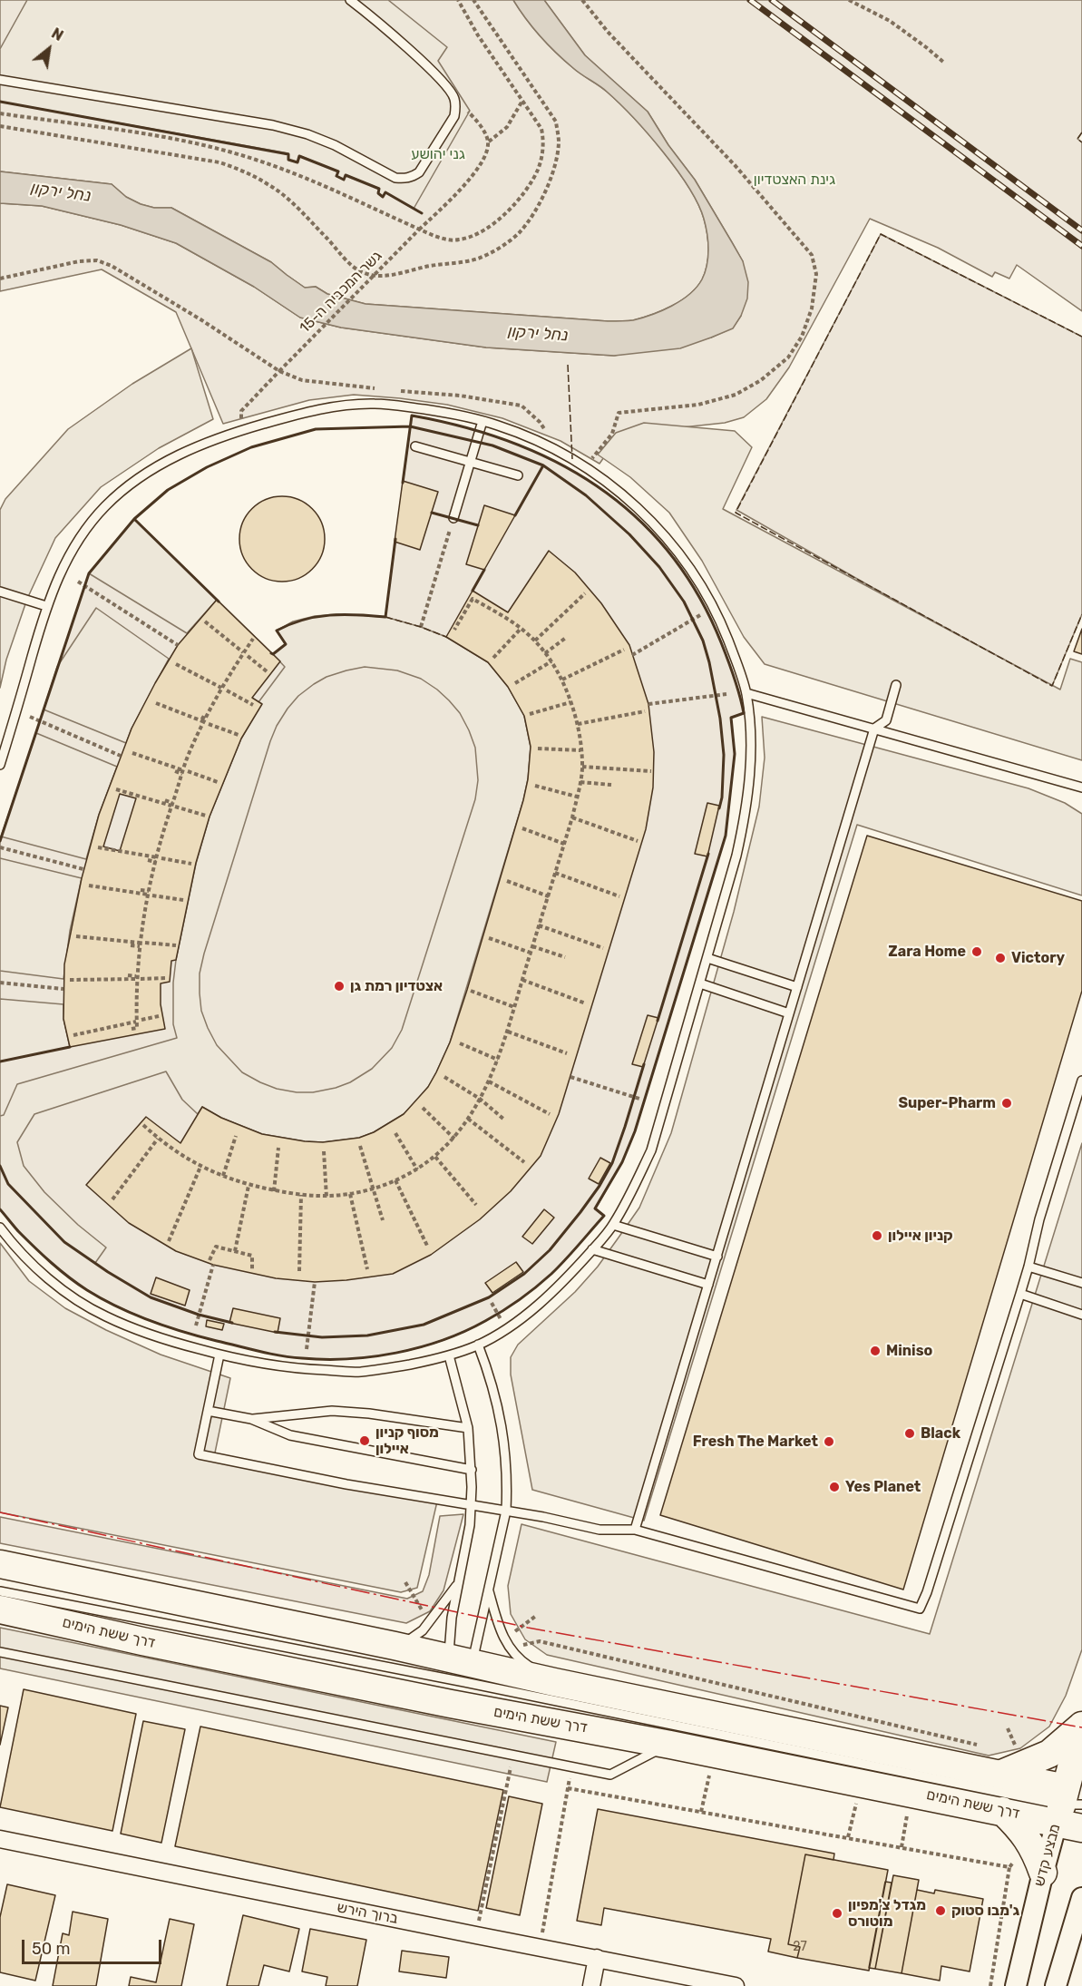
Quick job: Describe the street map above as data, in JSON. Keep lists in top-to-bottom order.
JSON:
{
  "streets": {
    "main road": ["דרך ששת הימים", "מבצע קדש"],
    "street": ["ברוך הירש"],
    "path": ["גשר המכביה ה-15"]
  },
  "crossings": [
    ["דרך ששת הימים", "מבצע קדש"]
  ],
  "water": ["נחל ירקון"],
  "parks": ["גני יהושע", "גינת האצטדיון"],
  "places": [
    "Zara Home",
    "Victory",
    "אצטדיון רמת גן",
    "Super-Pharm",
    "קניון איילון",
    "Miniso",
    "Black",
    "מסוף קניון איילון",
    "Fresh The Market",
    "Yes Planet",
    "ג'מבו סטוק",
    "מגדל צ'מפיון מוטורס"
  ],
  "house_numbers": ["27"],
  "scale_bar": "50 m",
  "north": "top right"
}
